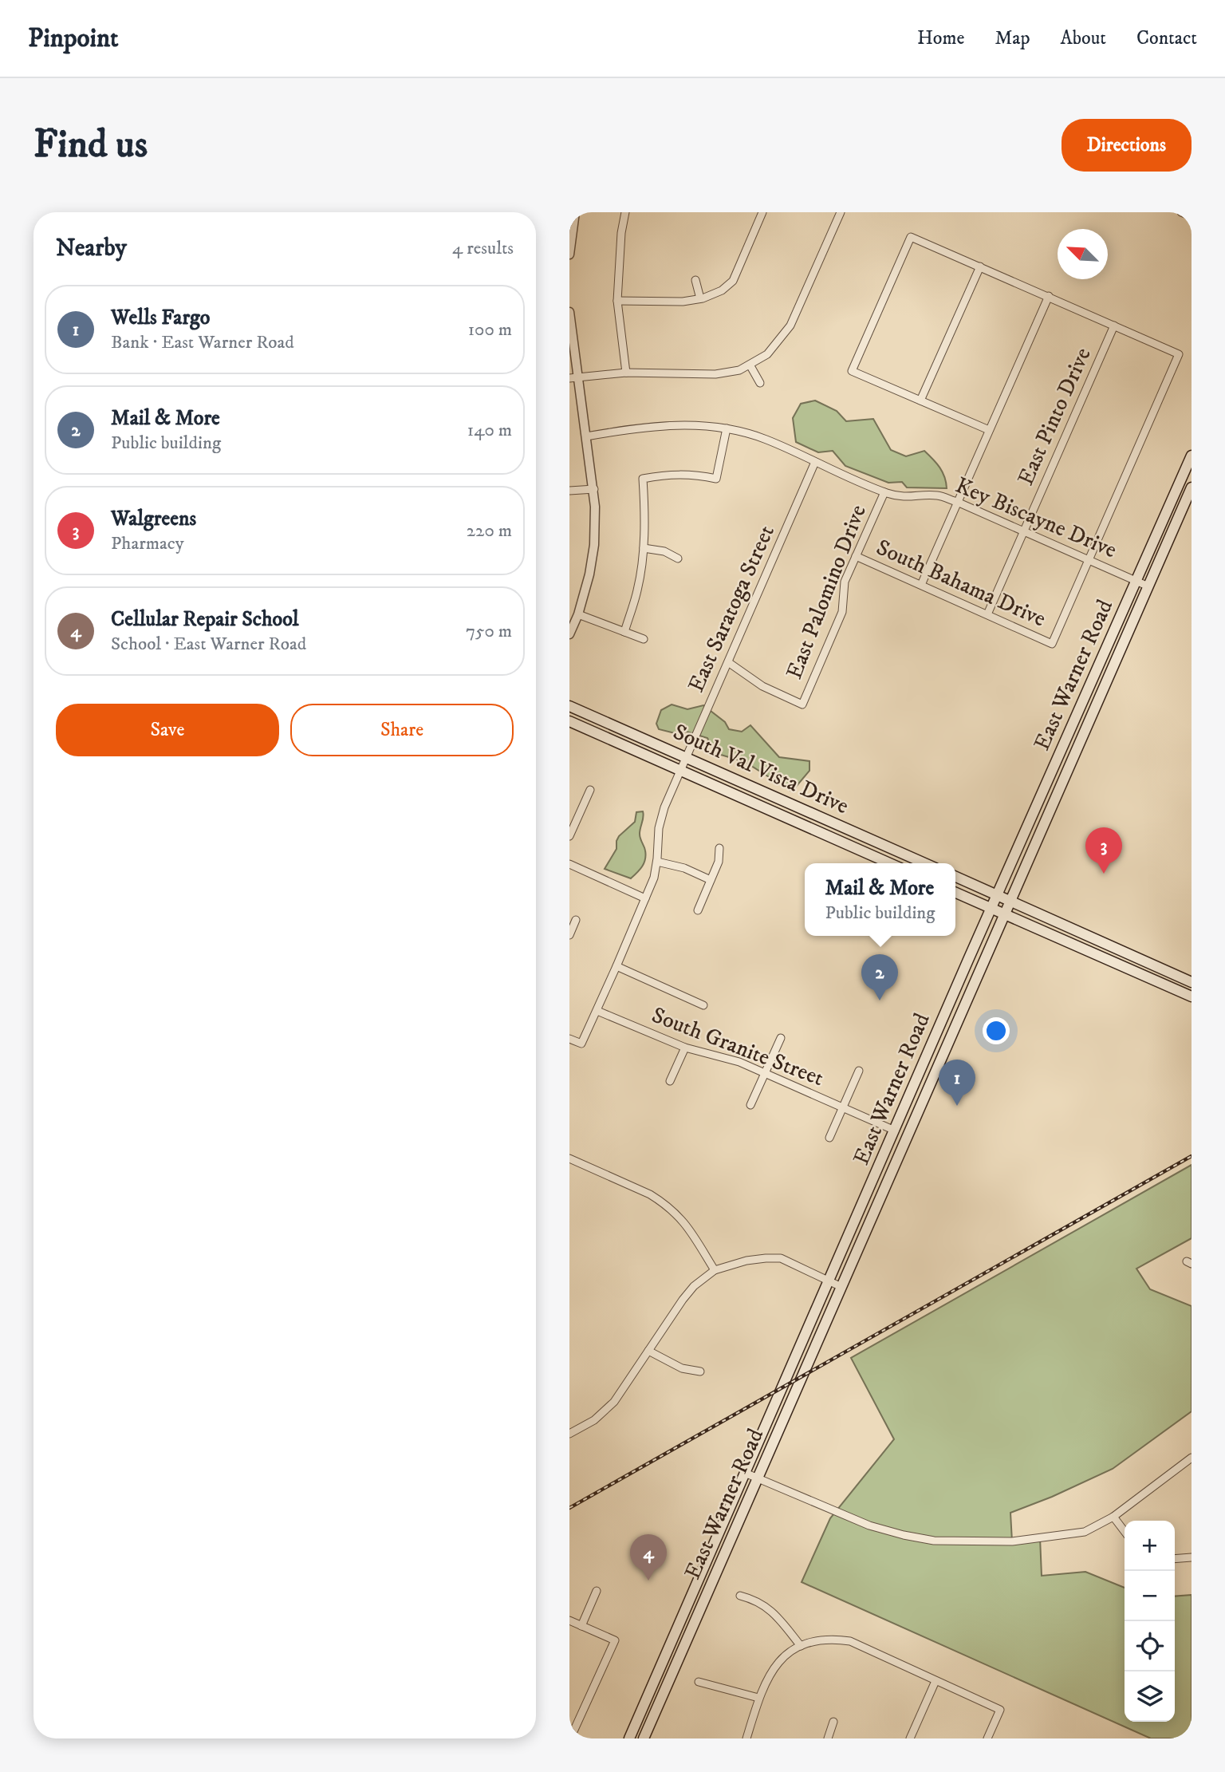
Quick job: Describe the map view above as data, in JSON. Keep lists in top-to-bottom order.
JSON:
{
  "streets": {
    "main road": ["East Warner Road", "South Val Vista Drive"],
    "street": [
      "East Pinto Drive",
      "Key Biscayne Drive",
      "South Bahama Drive",
      "East Palomino Drive",
      "East Saratoga Street",
      "South Granite Street"
    ]
  },
  "crossings": [
    ["East Pinto Drive", "Key Biscayne Drive"],
    ["East Pinto Drive", "South Bahama Drive"],
    ["Key Biscayne Drive", "South Bahama Drive"],
    ["Key Biscayne Drive", "East Palomino Drive"],
    ["Key Biscayne Drive", "East Saratoga Street"],
    ["Key Biscayne Drive", "East Warner Road"],
    ["South Bahama Drive", "East Palomino Drive"],
    ["East Palomino Drive", "East Saratoga Street"],
    ["East Saratoga Street", "South Val Vista Drive"],
    ["East Warner Road", "South Granite Street"]
  ],
  "north": "top left",
  "page": {
    "header": "Pinpoint",
    "nav": [
      "Home",
      "Map",
      "About",
      "Contact"
    ],
    "buttons": [
      "Directions",
      ["Save", "Share"]
    ],
    "title": "Find us",
    "heading": ["Nearby", "4 results"],
    "list": [
      {
        "mark": "1",
        "name": "Wells Fargo",
        "note": "Bank · East Warner Road",
        "value": "100 m"
      },
      {
        "mark": "2",
        "name": "Mail & More",
        "note": "Public building",
        "value": "140 m"
      },
      {
        "mark": "3",
        "name": "Walgreens",
        "note": "Pharmacy",
        "value": "220 m"
      },
      {
        "mark": "4",
        "name": "Cellular Repair School",
        "note": "School · East Warner Road",
        "value": "750 m"
      }
    ],
    "pins": [
      "3",
      "2",
      "1",
      "4"
    ],
    "popup": ["Mail & More", "Public building"],
    "map_buttons": ["+", "−"]
  }
}
